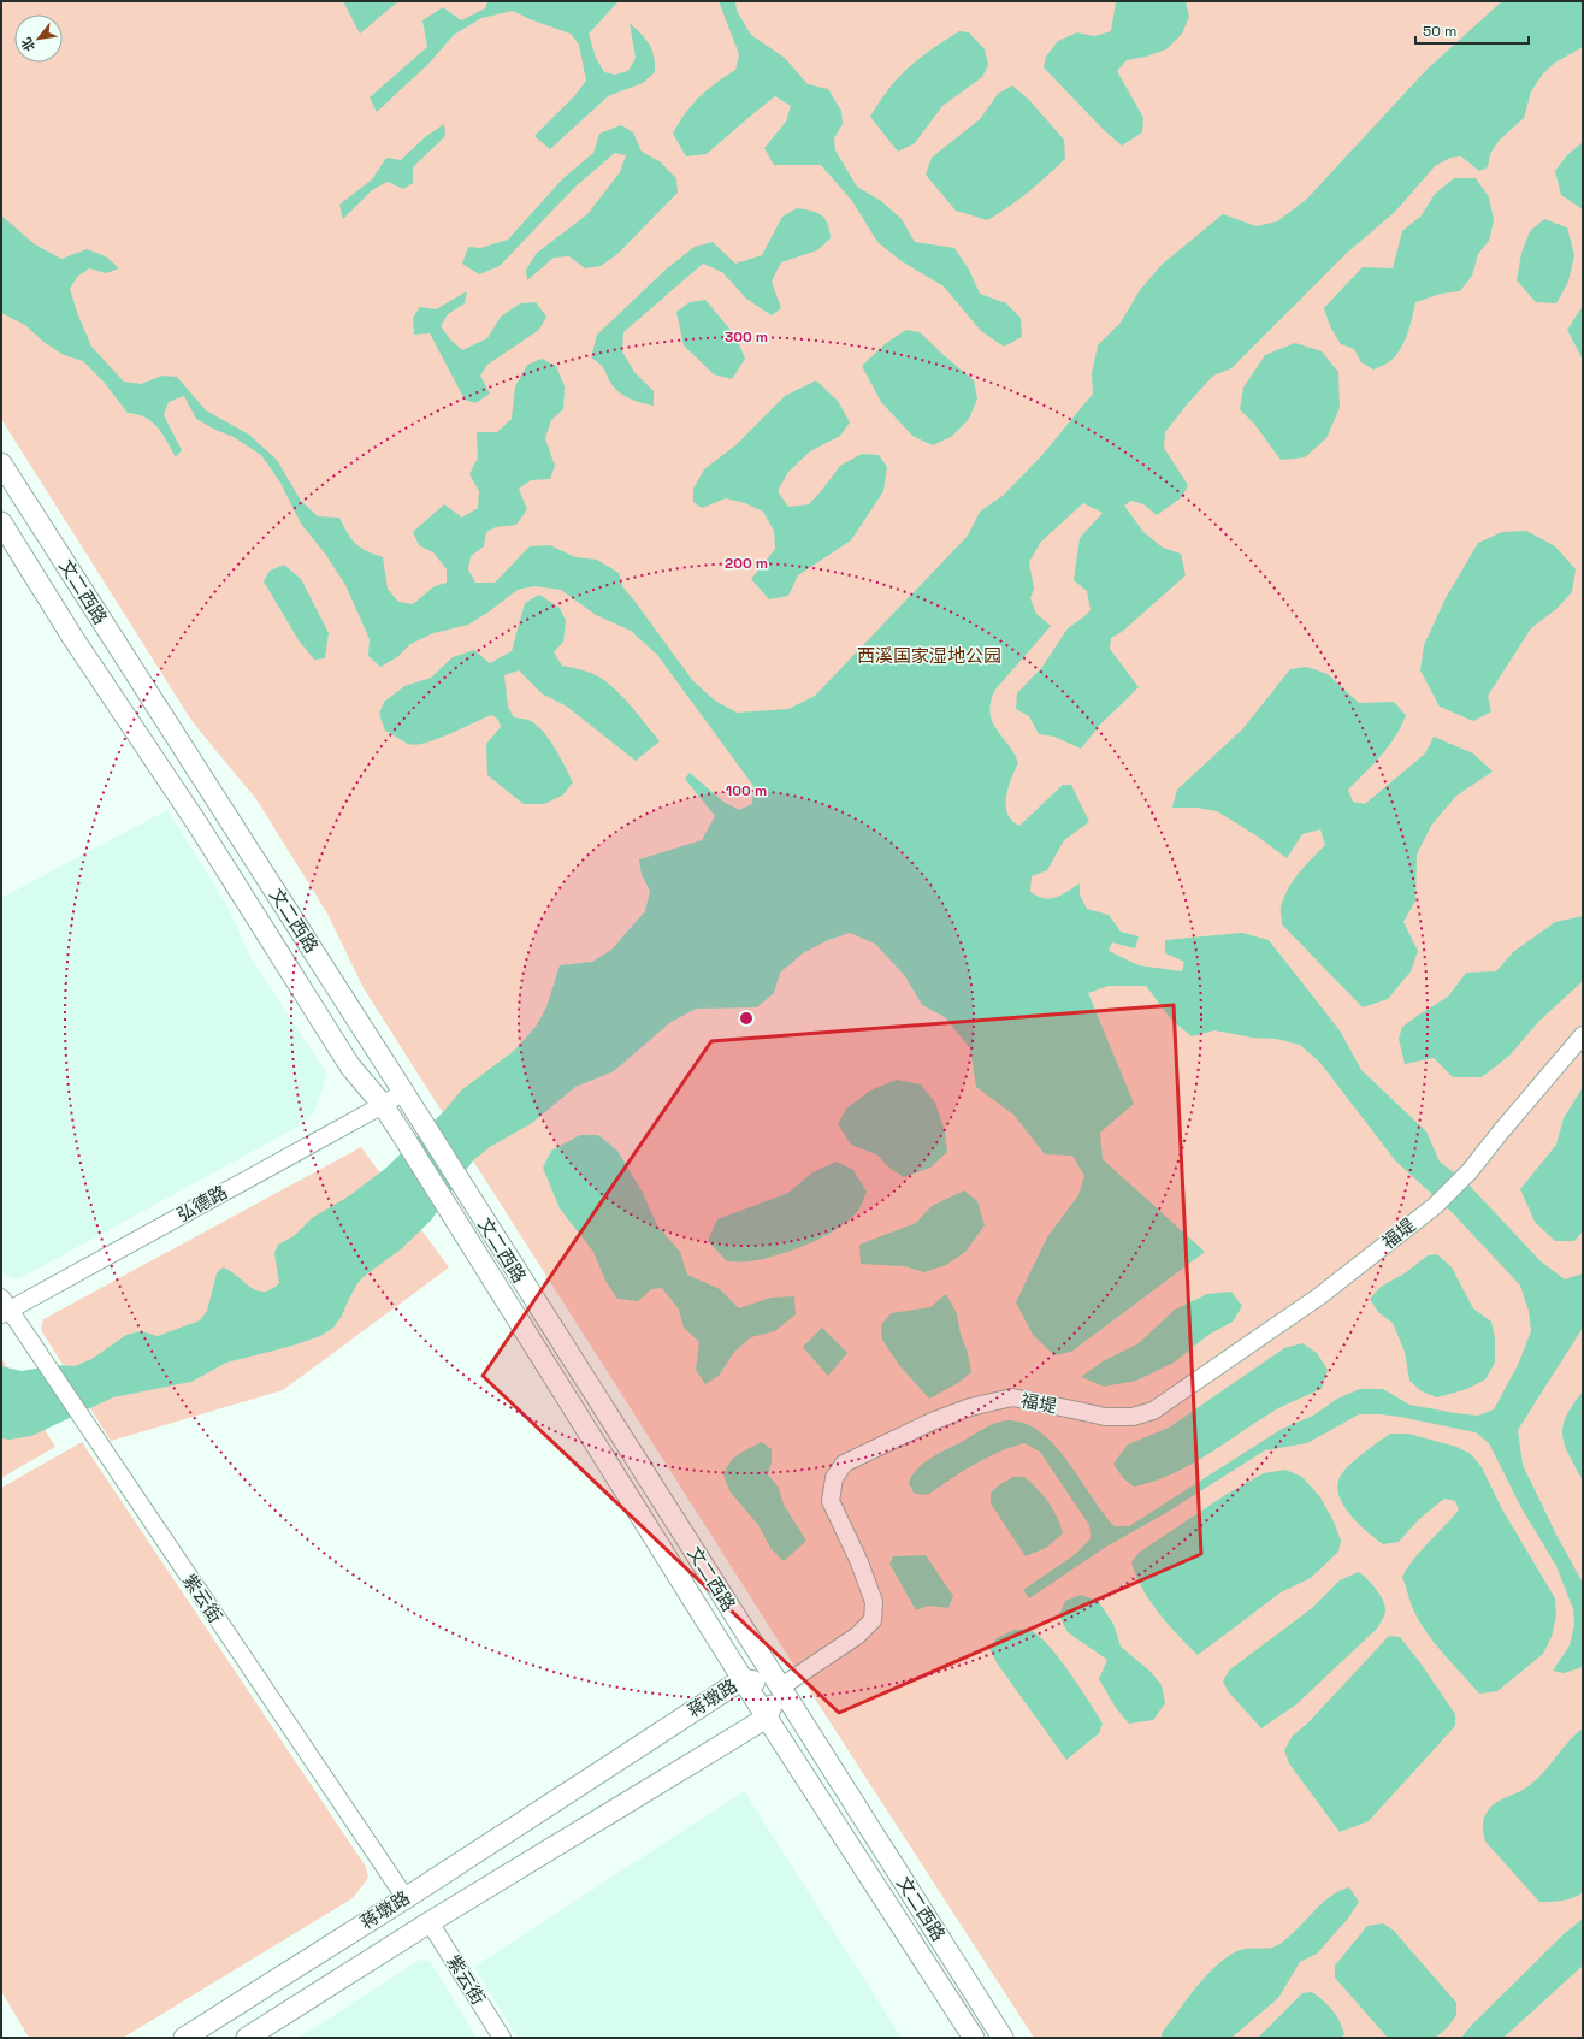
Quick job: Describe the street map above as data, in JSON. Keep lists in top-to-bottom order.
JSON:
{
  "streets": {
    "main road": ["文二西路", "蒋墩路"],
    "street": ["弘德路", "福堤", "紫云街"]
  },
  "crossings": [
    ["文二西路", "弘德路"],
    ["文二西路", "福堤"],
    ["文二西路", "蒋墩路"],
    ["弘德路", "紫云街"],
    ["福堤", "蒋墩路"],
    ["紫云街", "蒋墩路"]
  ],
  "parks": ["西溪国家湿地公园"],
  "scale_bar": "50 m",
  "north": "bottom left",
  "rings": ["300 m", "200 m", "100 m"]
}
